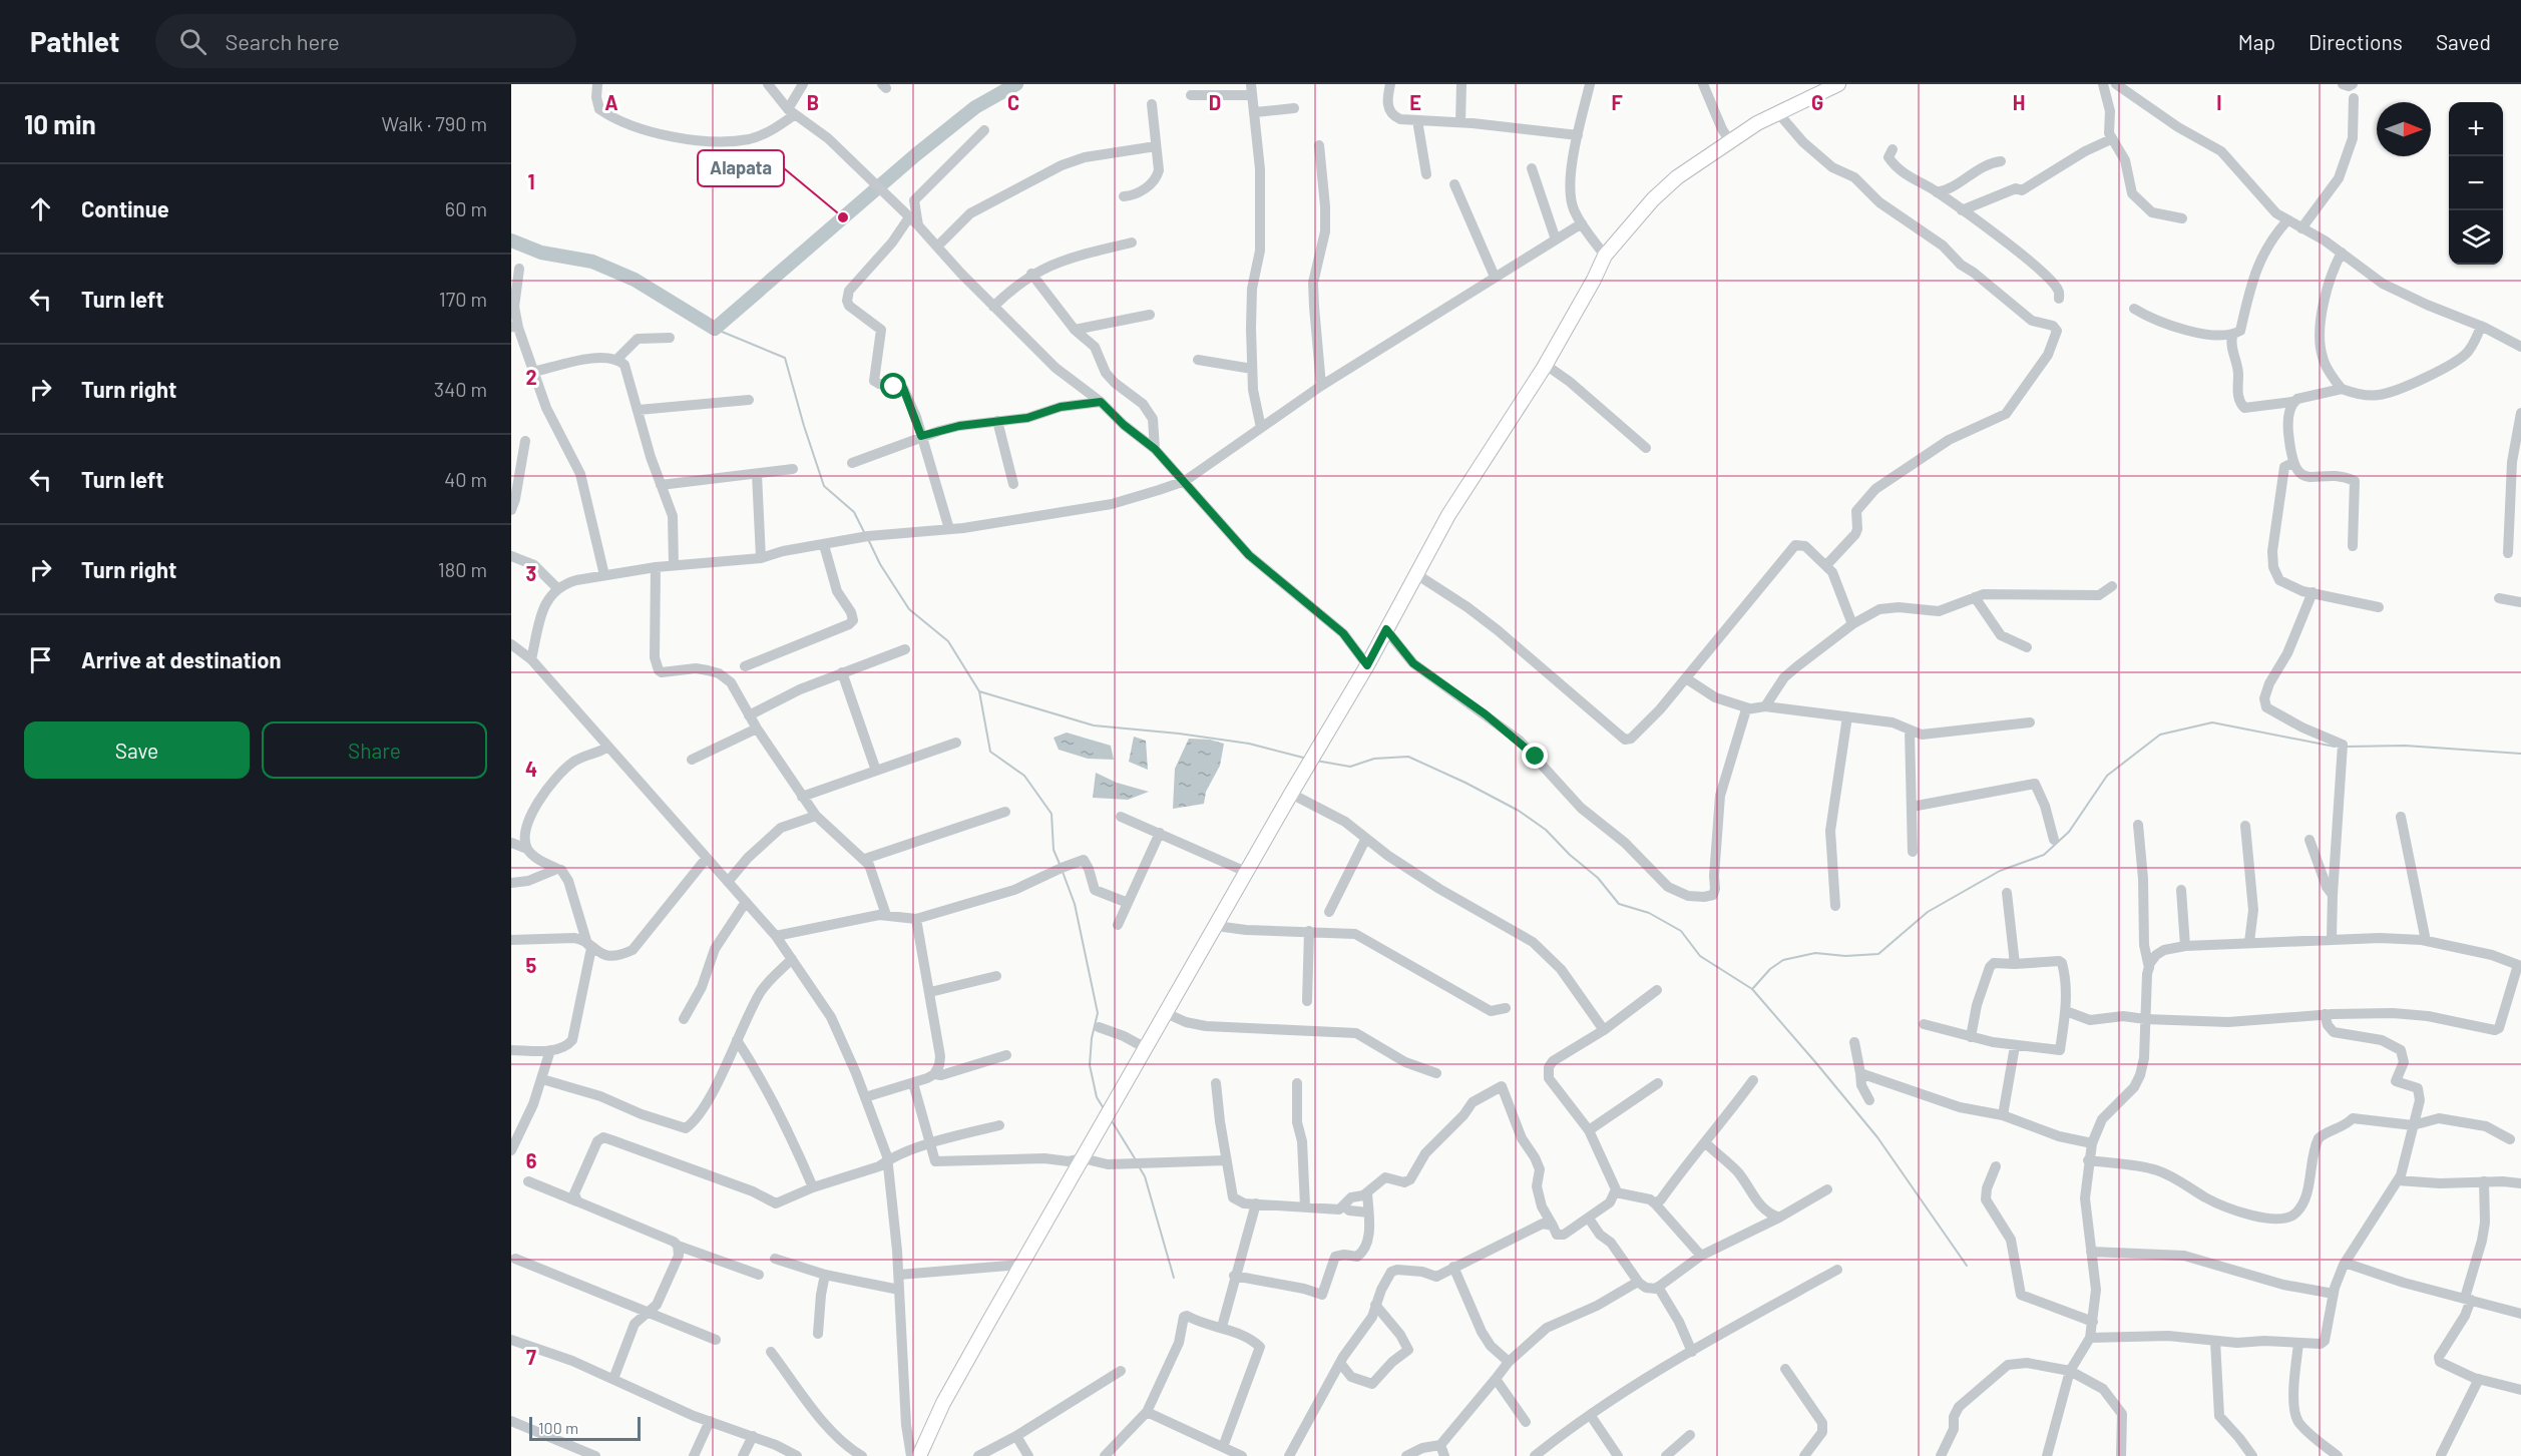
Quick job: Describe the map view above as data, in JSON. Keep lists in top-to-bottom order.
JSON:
{
  "places": ["Alapata"],
  "scale_bar": "100 m",
  "north": "right",
  "page": {
    "header": "Pathlet",
    "search": "Search here",
    "nav": ["Map", "Directions", "Saved"],
    "heading": ["10 min", "Walk · 790 m"],
    "map_buttons": ["+", "−"],
    "list": [
      ["Continue", "60 m"],
      ["Turn left", "170 m"],
      ["Turn right", "340 m"],
      ["Turn left", "40 m"],
      ["Turn right", "180 m"],
      "Arrive at destination"
    ],
    "buttons": ["Save", "Share"],
    "scale": "100 m"
  },
  "grid": {
    "columns": [
      "A",
      "B",
      "C",
      "D",
      "E",
      "F",
      "G",
      "H",
      "I"
    ],
    "rows": [
      "1",
      "2",
      "3",
      "4",
      "5",
      "6",
      "7"
    ]
  }
}
